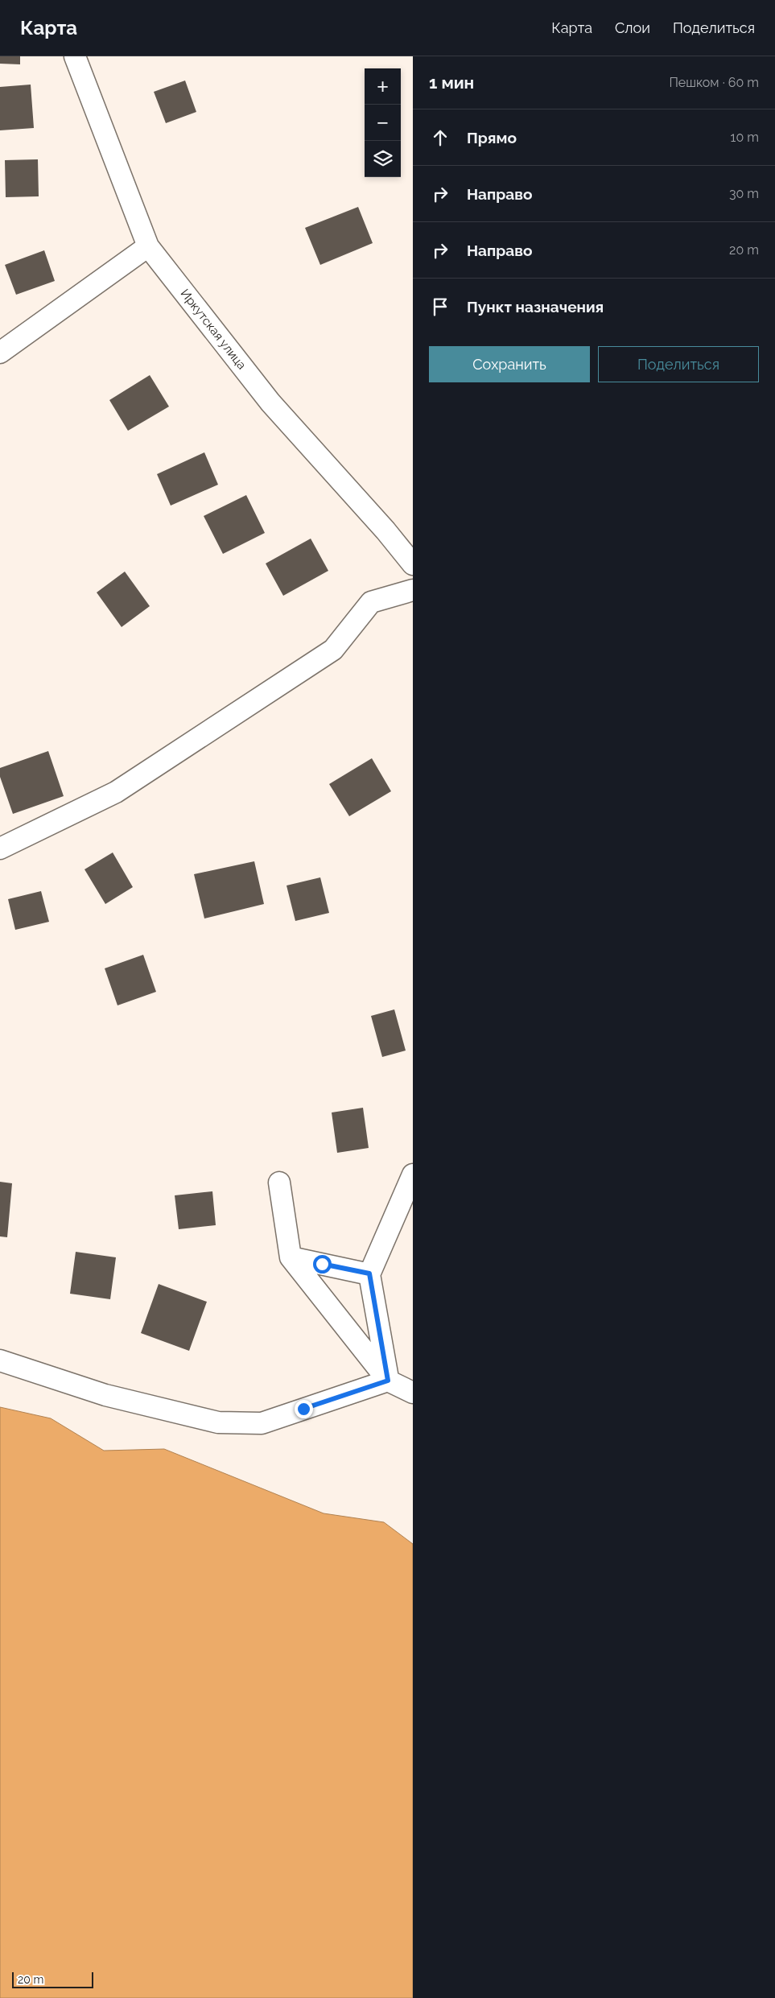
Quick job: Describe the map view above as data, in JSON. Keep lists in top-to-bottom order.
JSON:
{
  "streets": {
    "street": ["Иркутская улица"]
  },
  "scale_bar": "20 m",
  "page": {
    "header": "Карта",
    "nav": ["Карта", "Слои", "Поделиться"],
    "heading": ["1 мин", "Пешком · 60 m"],
    "map_buttons": ["+", "−"],
    "list": [
      ["Прямо", "10 m"],
      ["Направо", "30 m"],
      ["Направо", "20 m"],
      "Пункт назначения"
    ],
    "buttons": ["Сохранить", "Поделиться"],
    "scale": "20 m"
  }
}
